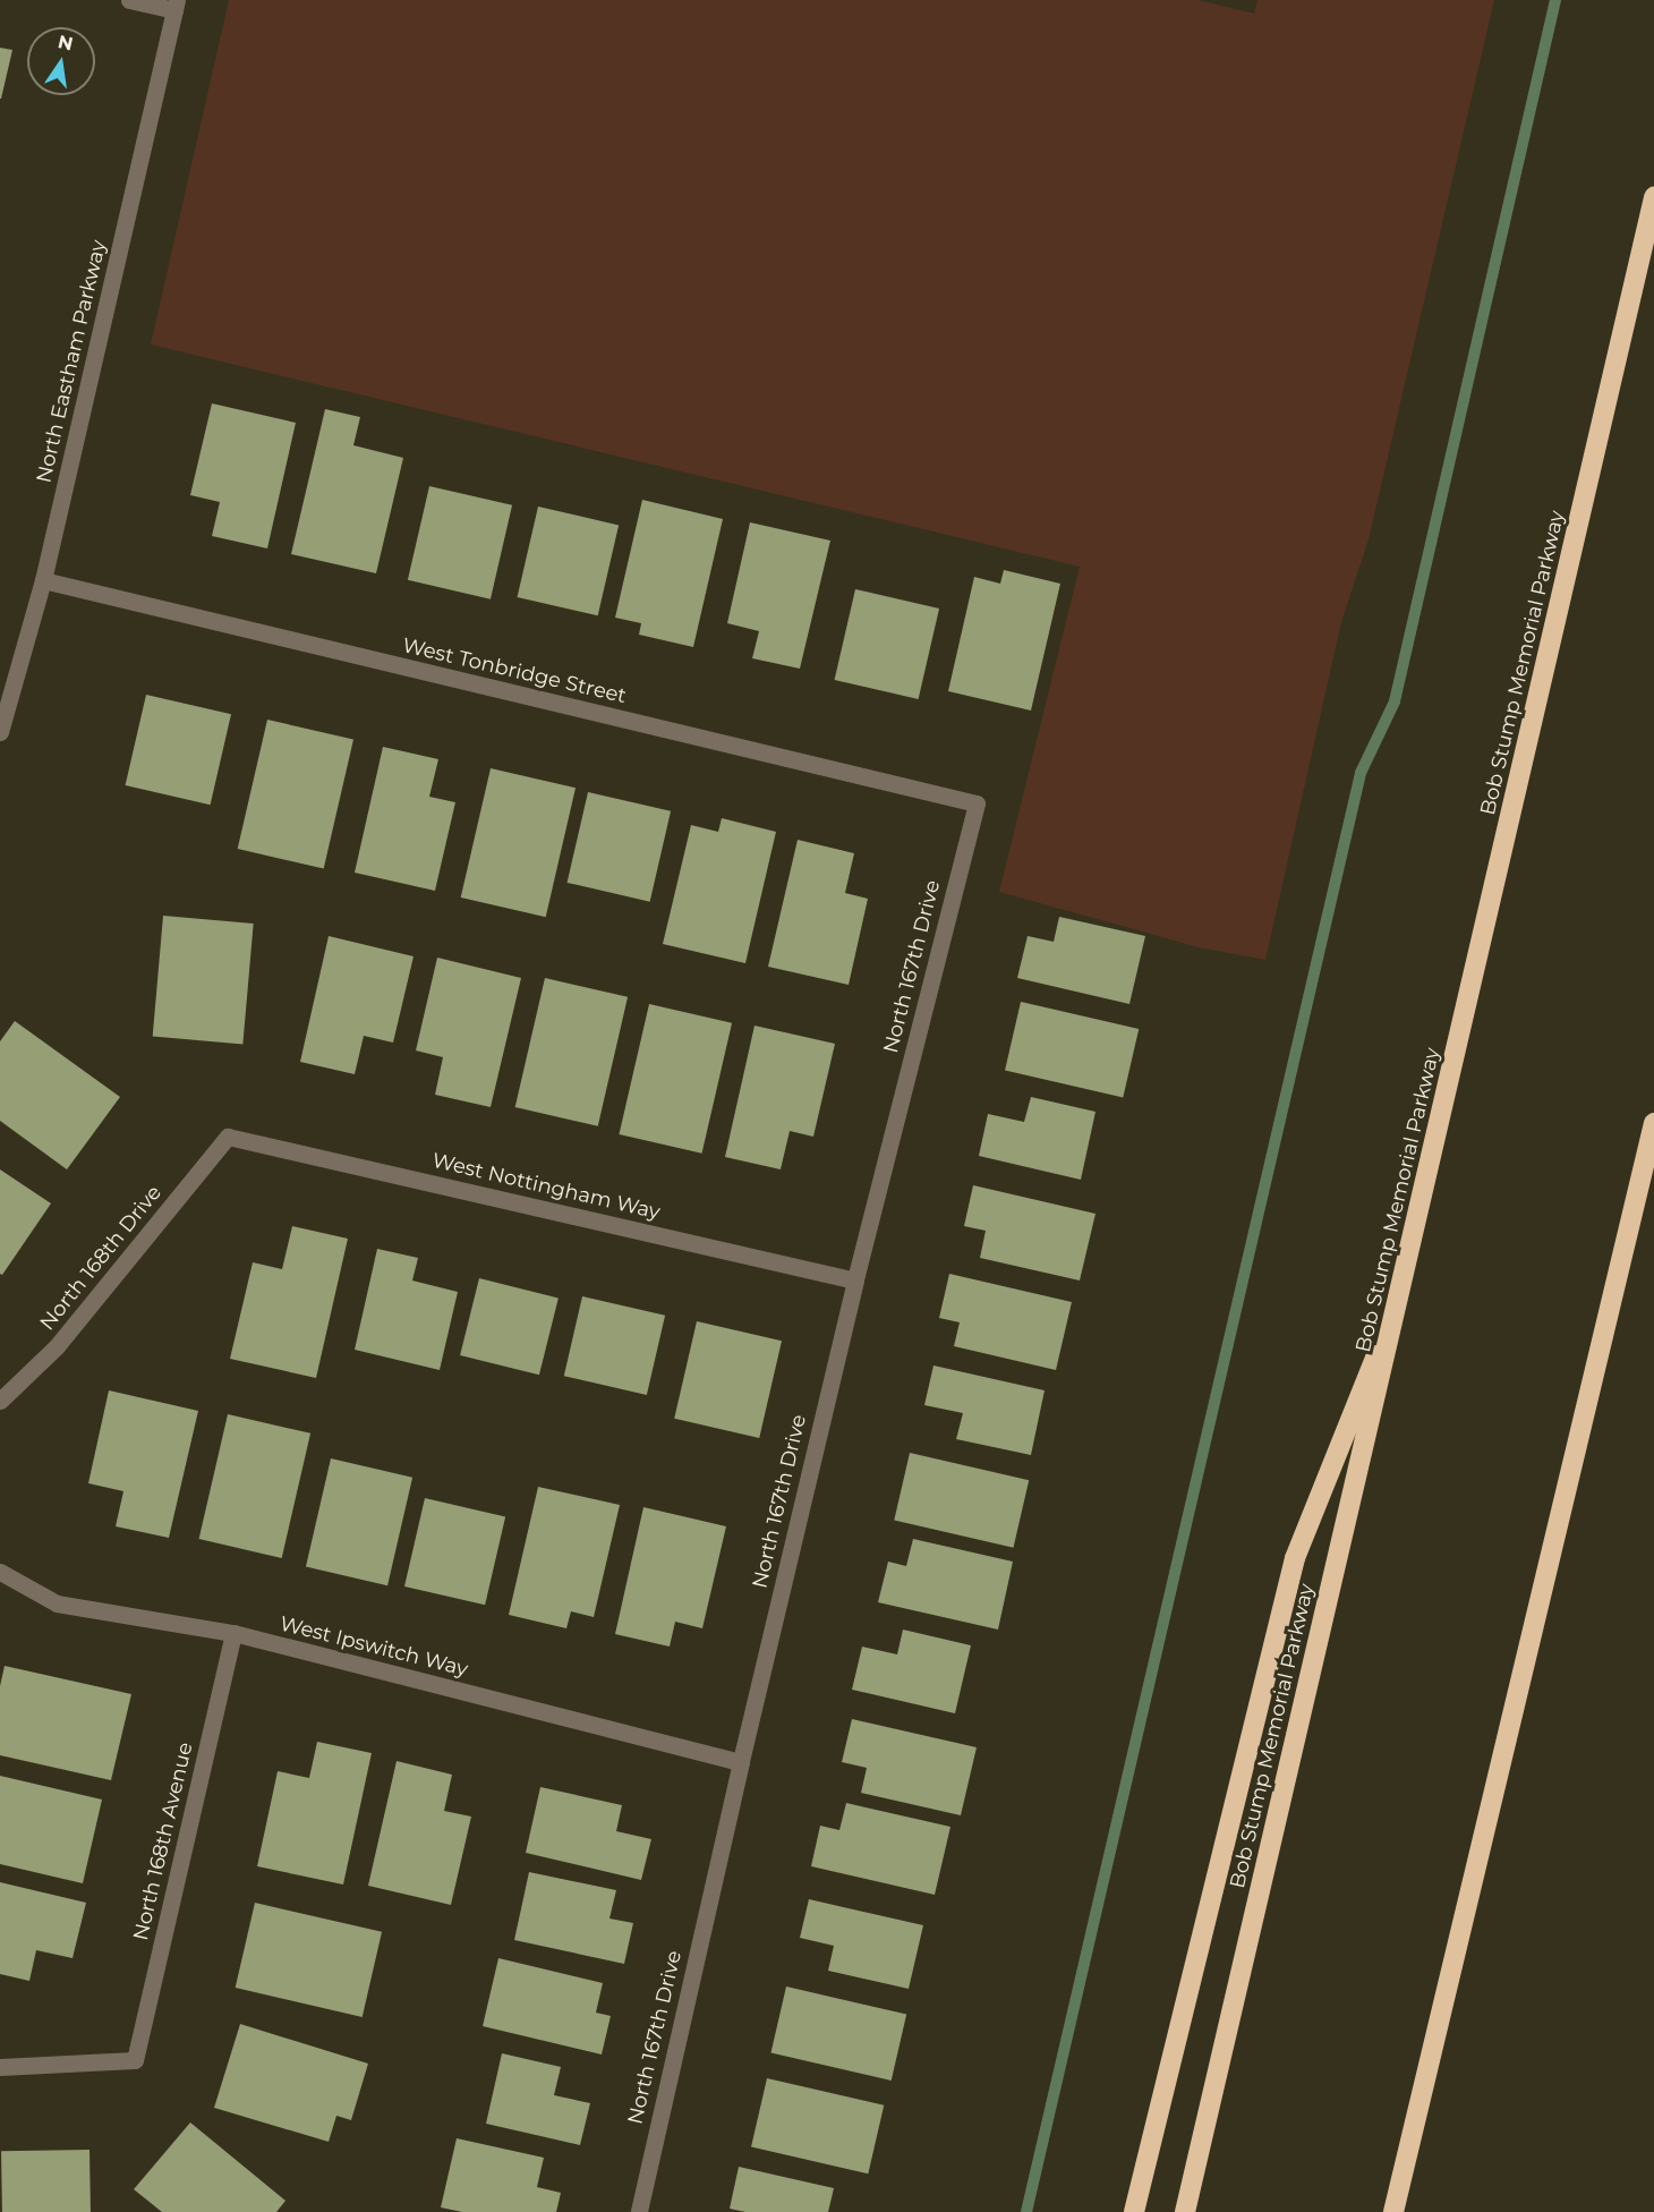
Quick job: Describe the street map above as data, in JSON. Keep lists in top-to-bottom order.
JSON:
{
  "streets": {
    "highway": ["Bob Stump Memorial Parkway"],
    "street": [
      "North Eastham Parkway",
      "West Tonbridge Street",
      "North 167th Drive",
      "West Nottingham Way",
      "North 168th Drive",
      "West Ipswitch Way",
      "North 168th Avenue"
    ]
  },
  "crossings": [
    ["North Eastham Parkway", "West Tonbridge Street"],
    ["West Tonbridge Street", "North 167th Drive"],
    ["North 167th Drive", "West Nottingham Way"],
    ["North 167th Drive", "West Ipswitch Way"],
    ["West Nottingham Way", "North 168th Drive"],
    ["West Ipswitch Way", "North 168th Avenue"]
  ],
  "north": "top"
}
